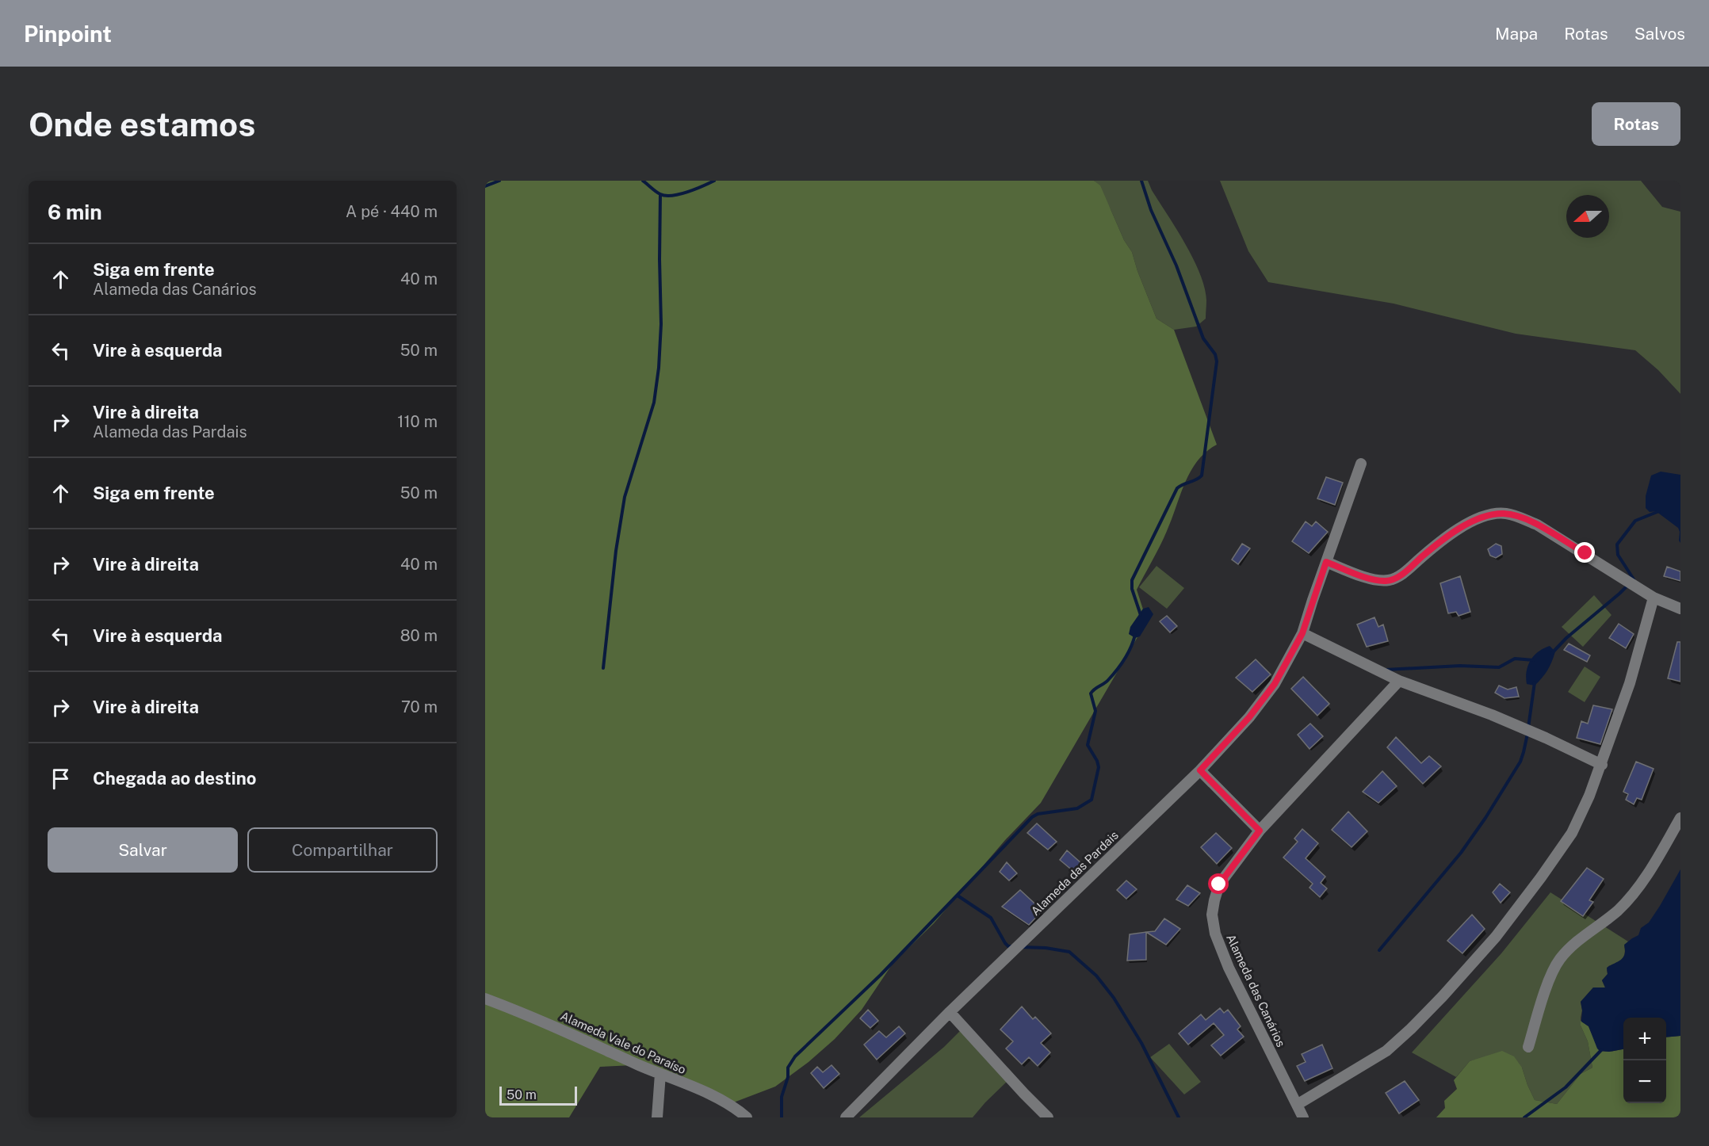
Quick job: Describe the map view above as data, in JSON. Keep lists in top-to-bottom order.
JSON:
{
  "streets": {
    "street": ["Alameda das Pardais", "Alameda das Canários", "Alameda Vale do Paraíso"]
  },
  "scale_bar": "50 m",
  "north": "left",
  "page": {
    "header": "Pinpoint",
    "nav": ["Mapa", "Rotas", "Salvos"],
    "buttons": [
      "Rotas",
      ["Salvar", "Compartilhar"]
    ],
    "title": "Onde estamos",
    "heading": ["6 min", "A pé · 440 m"],
    "list": [
      ["Siga em frente", "Alameda das Canários", "40 m"],
      ["Vire à esquerda", "50 m"],
      ["Vire à direita", "Alameda das Pardais", "110 m"],
      ["Siga em frente", "50 m"],
      ["Vire à direita", "40 m"],
      ["Vire à esquerda", "80 m"],
      ["Vire à direita", "70 m"],
      "Chegada ao destino"
    ],
    "map_buttons": ["+", "−"],
    "scale": "50 m"
  }
}
